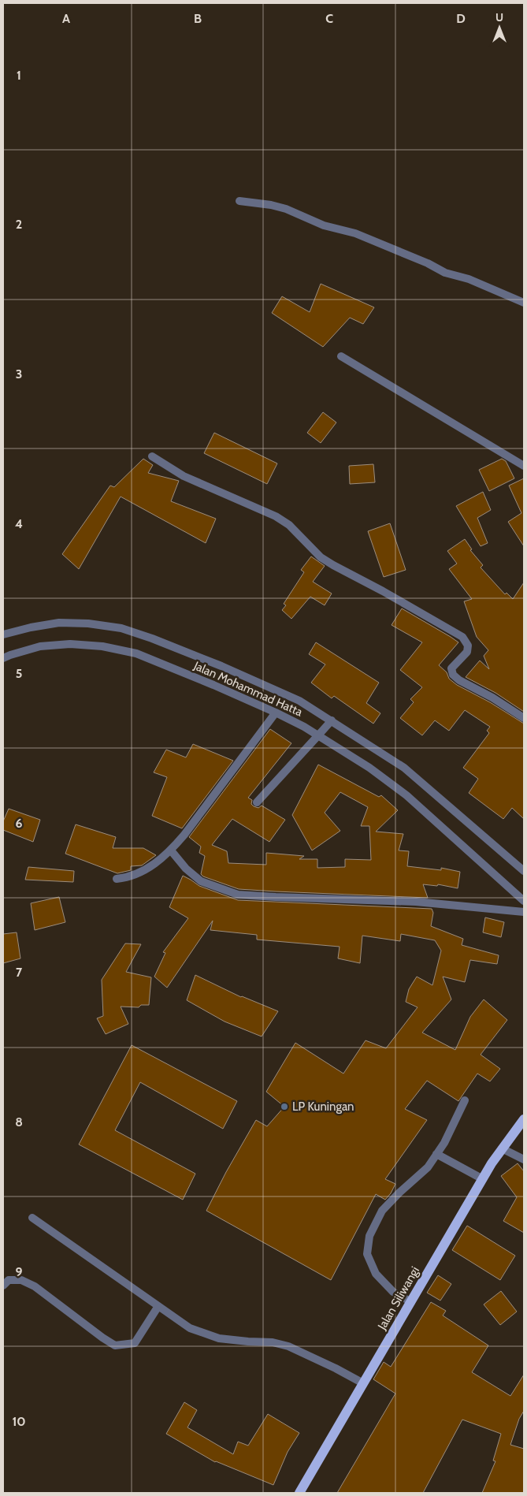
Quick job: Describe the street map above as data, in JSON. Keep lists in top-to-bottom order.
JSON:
{
  "streets": {
    "main road": ["Jalan Siliwangi"],
    "street": ["Jalan Mohammad Hatta"]
  },
  "places": ["LP Kuningan"],
  "north": "top",
  "grid": {
    "columns": [
      "A",
      "B",
      "C",
      "D"
    ],
    "rows": [
      "1",
      "2",
      "3",
      "4",
      "5",
      "6",
      "7",
      "8",
      "9",
      "10"
    ]
  }
}
